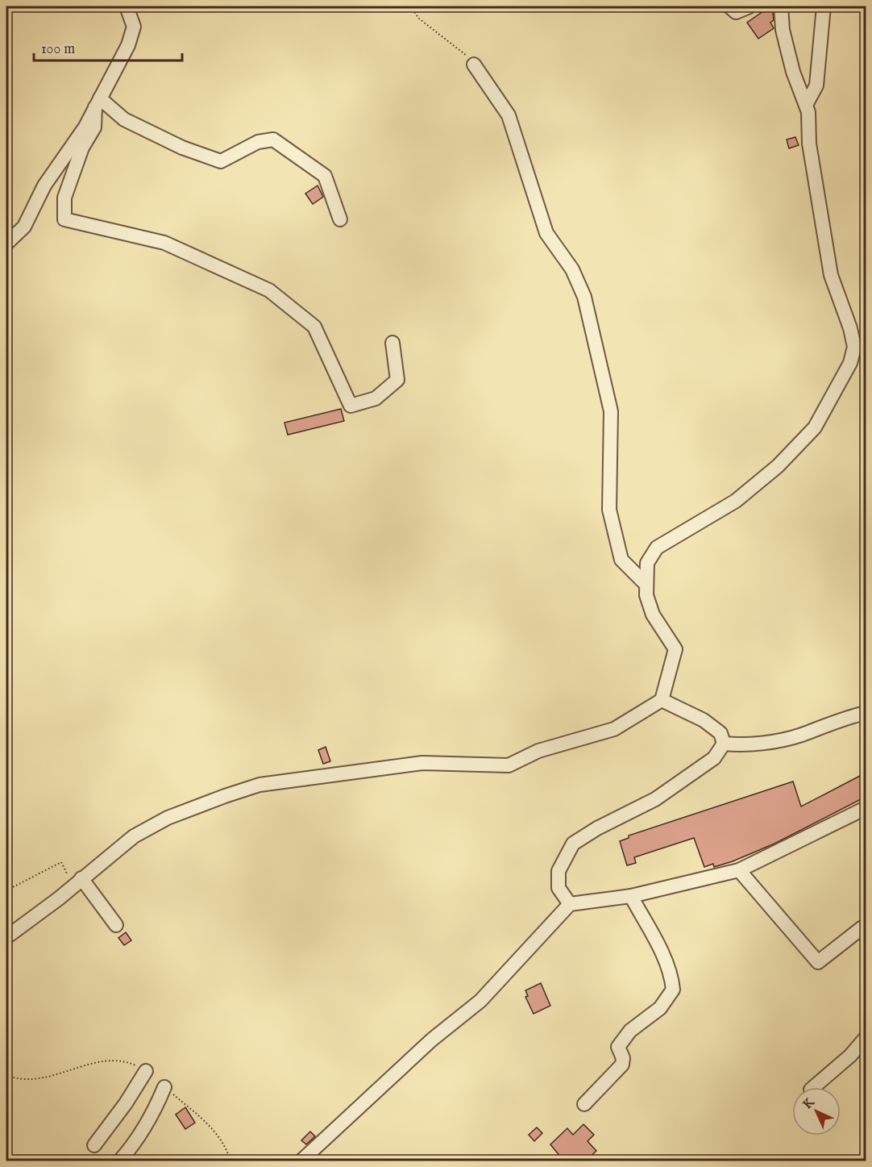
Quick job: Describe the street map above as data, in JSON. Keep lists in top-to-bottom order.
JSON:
{
  "scale_bar": "100 m",
  "north": "top left"
}
